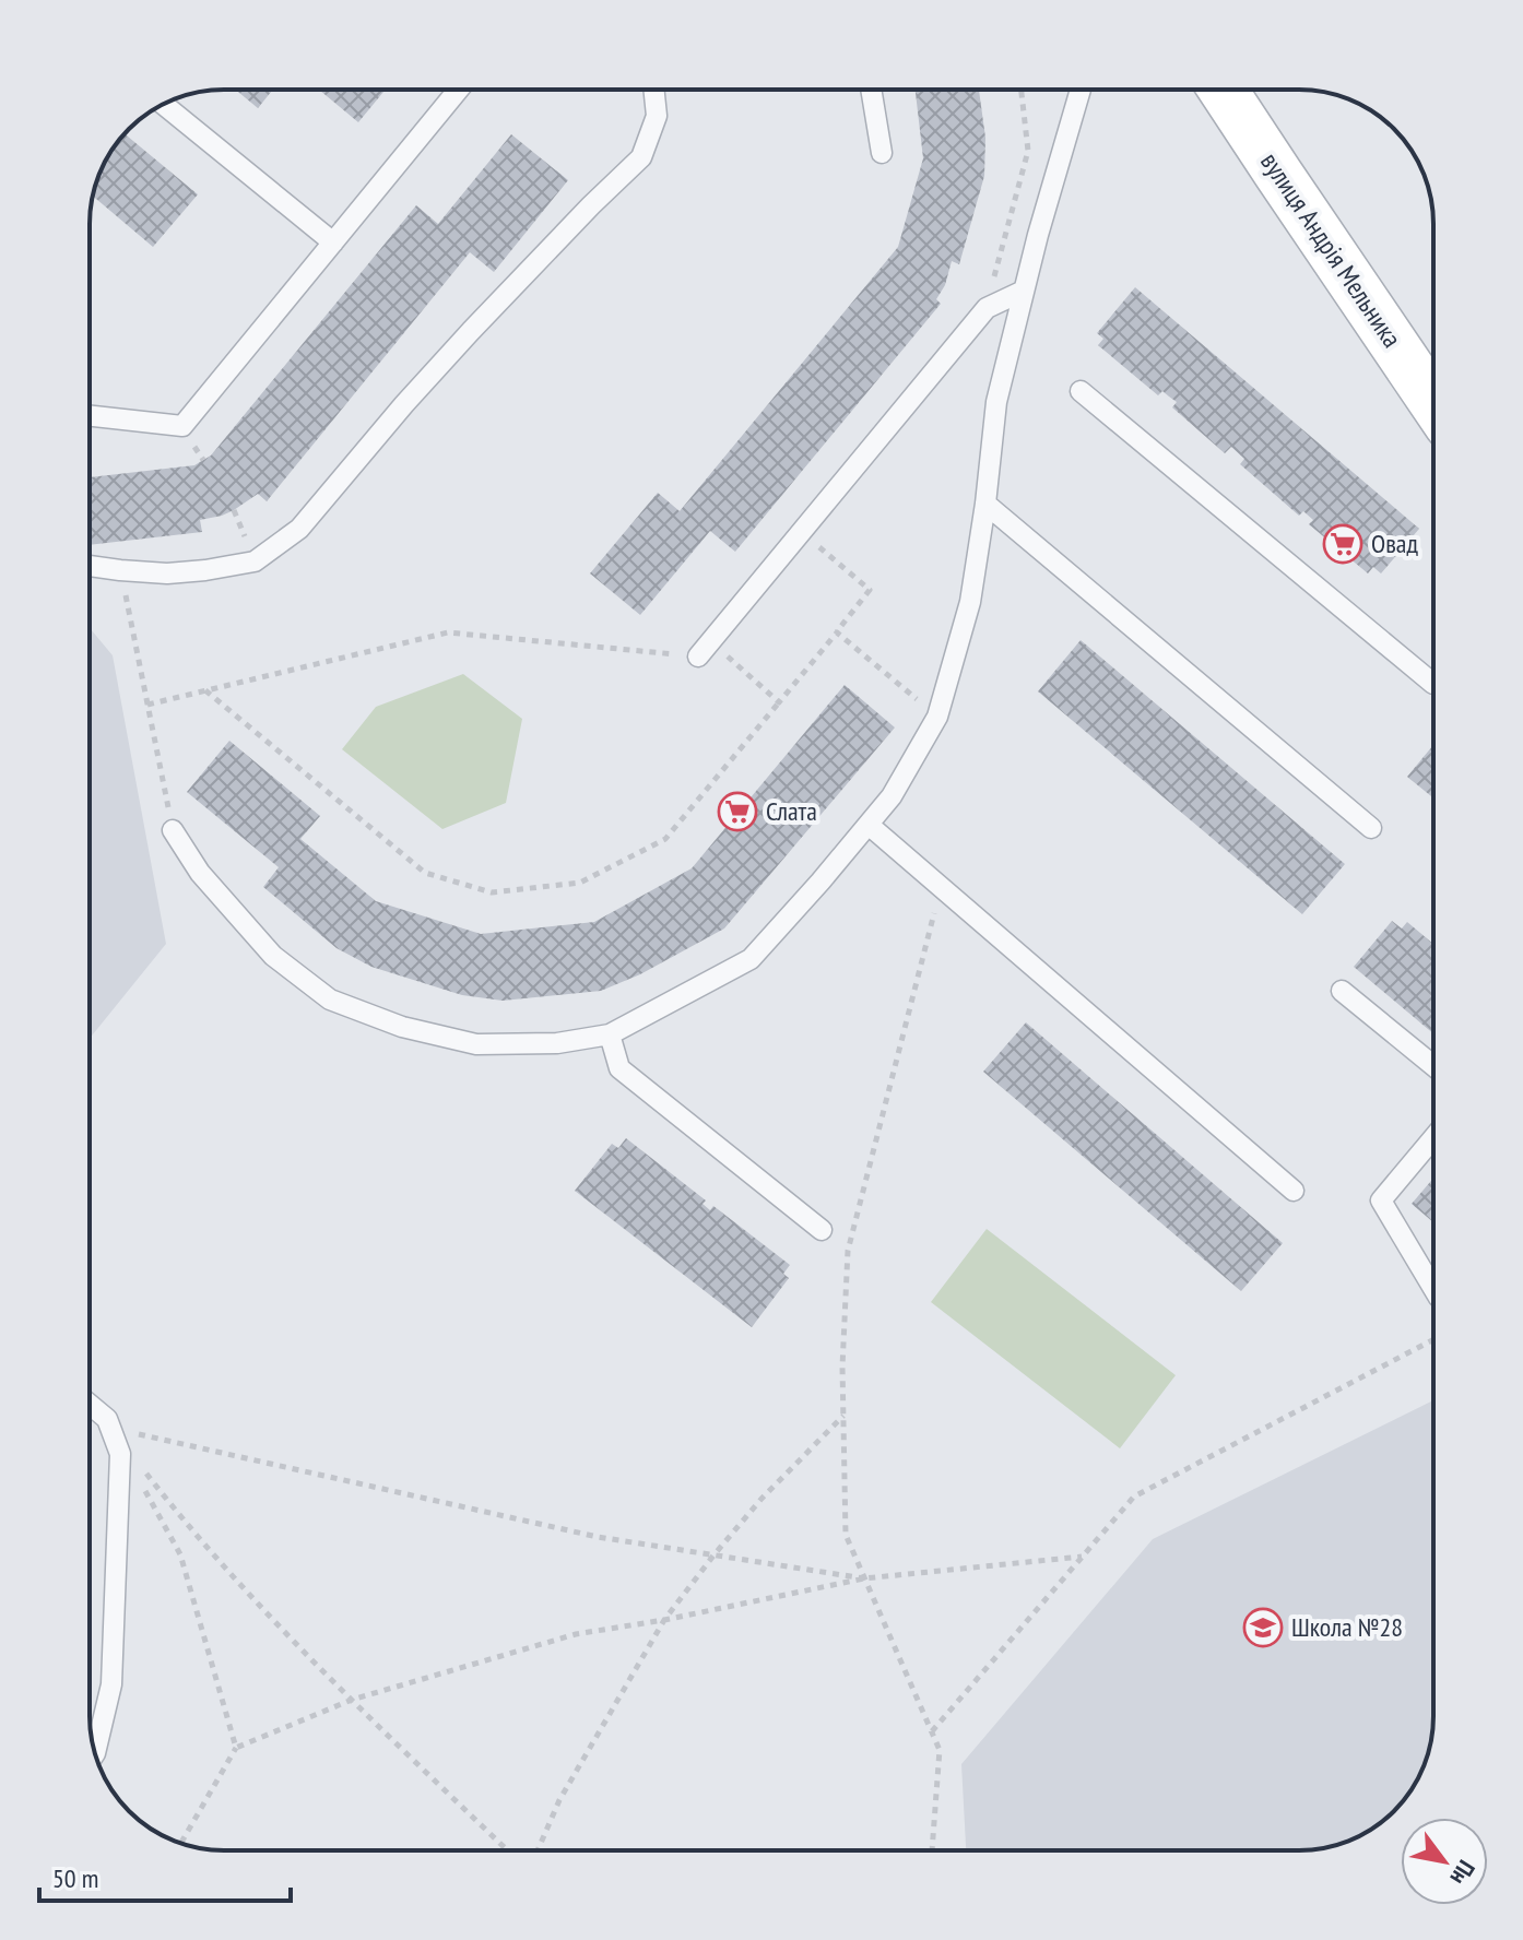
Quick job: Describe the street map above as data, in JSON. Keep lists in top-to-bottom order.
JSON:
{
  "streets": {
    "street": ["вулиця Андрія Мельника"]
  },
  "places": {
    "supermarket": ["Овад", "Слата"],
    "school or university": ["Школа №28"]
  },
  "scale_bar": "50 m",
  "north": "bottom right"
}
